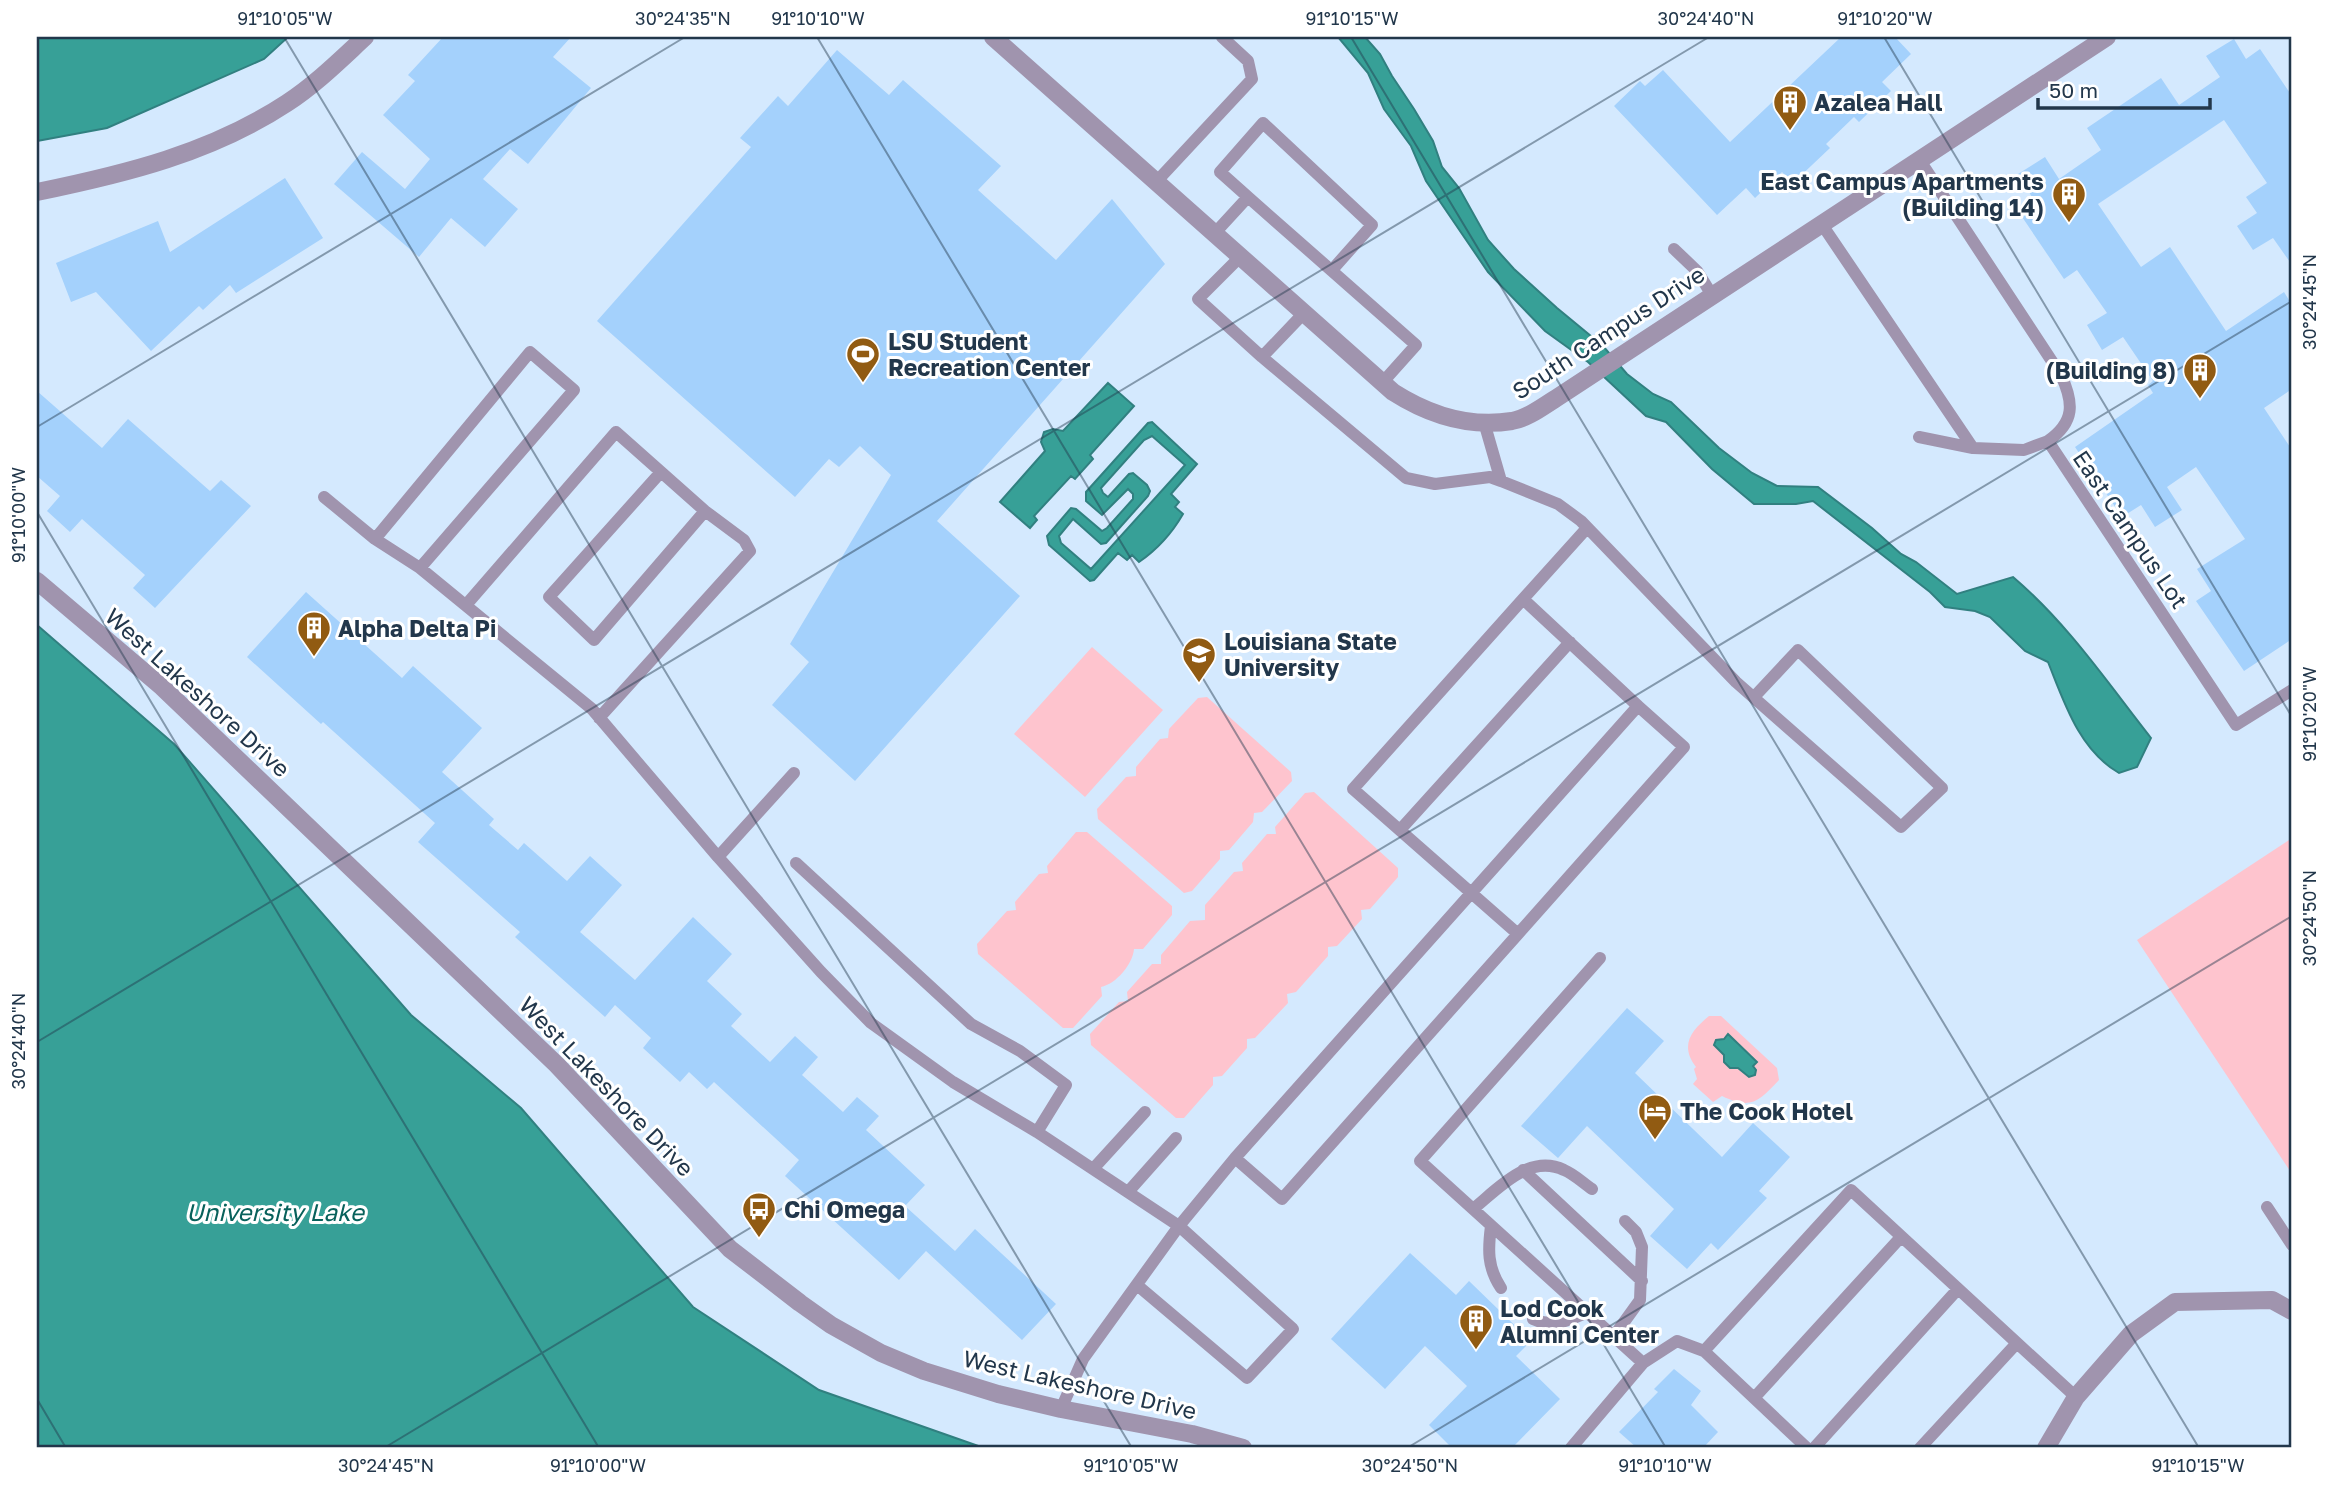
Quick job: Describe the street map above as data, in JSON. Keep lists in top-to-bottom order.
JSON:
{
  "streets": {
    "street": ["South Campus Drive", "West Lakeshore Drive"],
    "lane": ["East Campus Lot"]
  },
  "crossings": [
    ["South Campus Drive", "East Campus Lot"]
  ],
  "water": ["University Lake"],
  "places": {
    "building": [
      "Azalea Hall",
      "East Campus Apartments (Building 14)",
      "(Building 8)",
      "Alpha Delta Pi",
      "Lod Cook Alumni Center"
    ],
    "sports": ["LSU Student Recreation Center"],
    "school or university": ["Louisiana State University"],
    "hotel": ["The Cook Hotel"],
    "bus stop": ["Chi Omega"]
  },
  "scale_bar": "50 m",
  "coordinates": [
    "91°10'05\"W",
    "30°24'35\"N",
    "91°10'10\"W",
    "91°10'15\"W",
    "30°24'40\"N",
    "91°10'20\"W",
    "30°24'45\"N",
    "91°10'00\"W",
    "30°24'50\"N"
  ]
}
